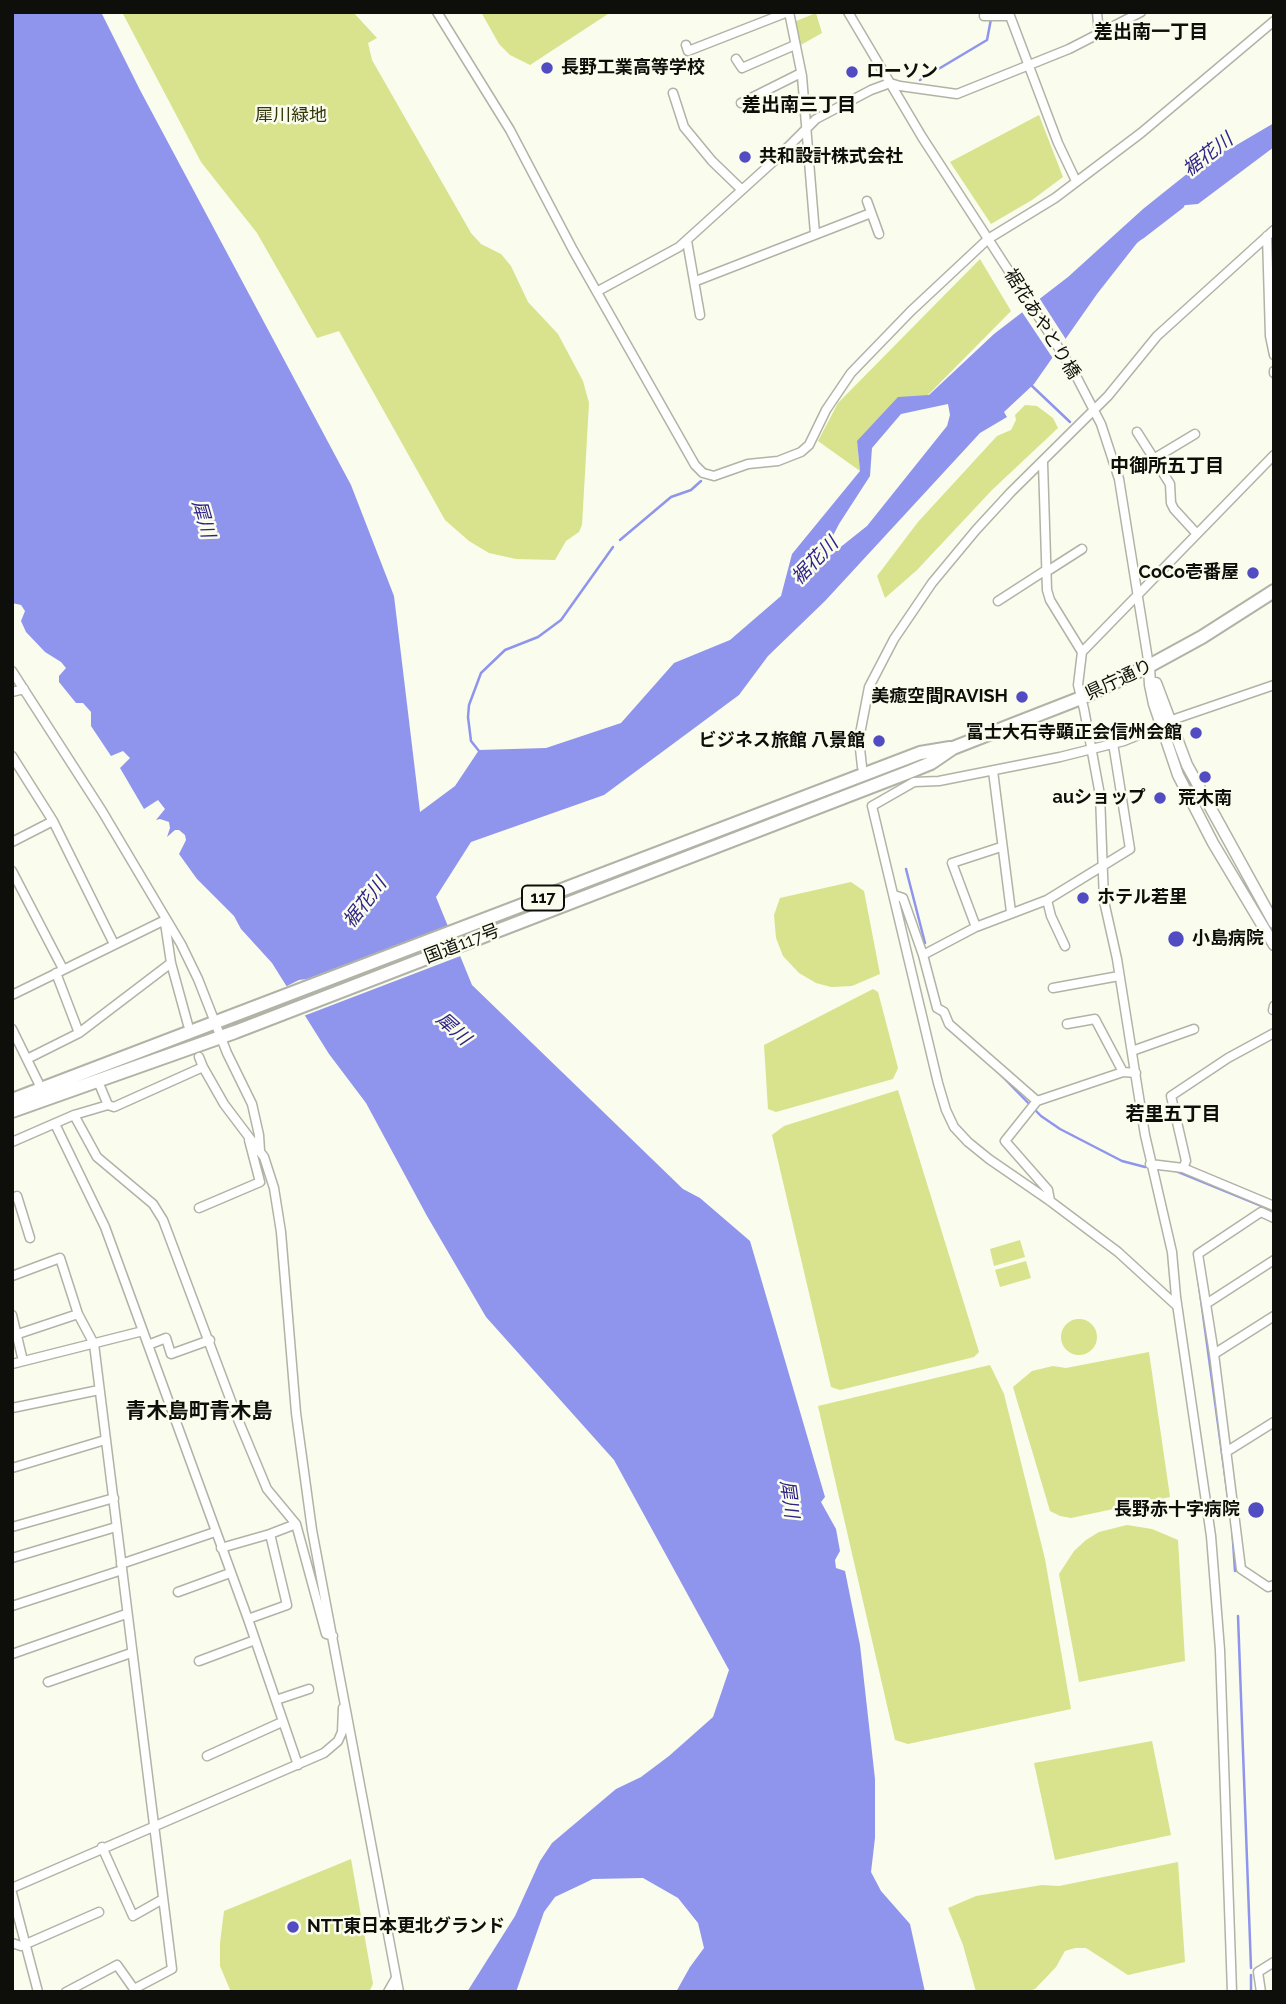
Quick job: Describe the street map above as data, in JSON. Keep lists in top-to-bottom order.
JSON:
{
  "streets": {
    "highway": ["県庁通り", "117", "国道117号"],
    "street": ["裾花あやとり橋"]
  },
  "crossings": [
    ["裾花あやとり橋", "県庁通り"],
    ["県庁通り", "国道117号"]
  ],
  "districts": [
    "差出南一丁目",
    "差出南三丁目",
    "中御所五丁目",
    "若里五丁目",
    "青木島町青木島"
  ],
  "water": ["裾花川", "犀川"],
  "parks": ["犀川緑地"],
  "places": [
    "長野工業高等学校",
    "ローソン",
    "共和設計株式会社",
    "CoCo壱番屋",
    "美癒空間RAVISH",
    "冨士大石寺顕正会信州会館",
    "ビジネス旅館 八景館",
    "荒木南",
    "auショップ",
    "ホテル若里",
    "小島病院",
    "長野赤十字病院",
    "NTT東日本更北グランド"
  ]
}
